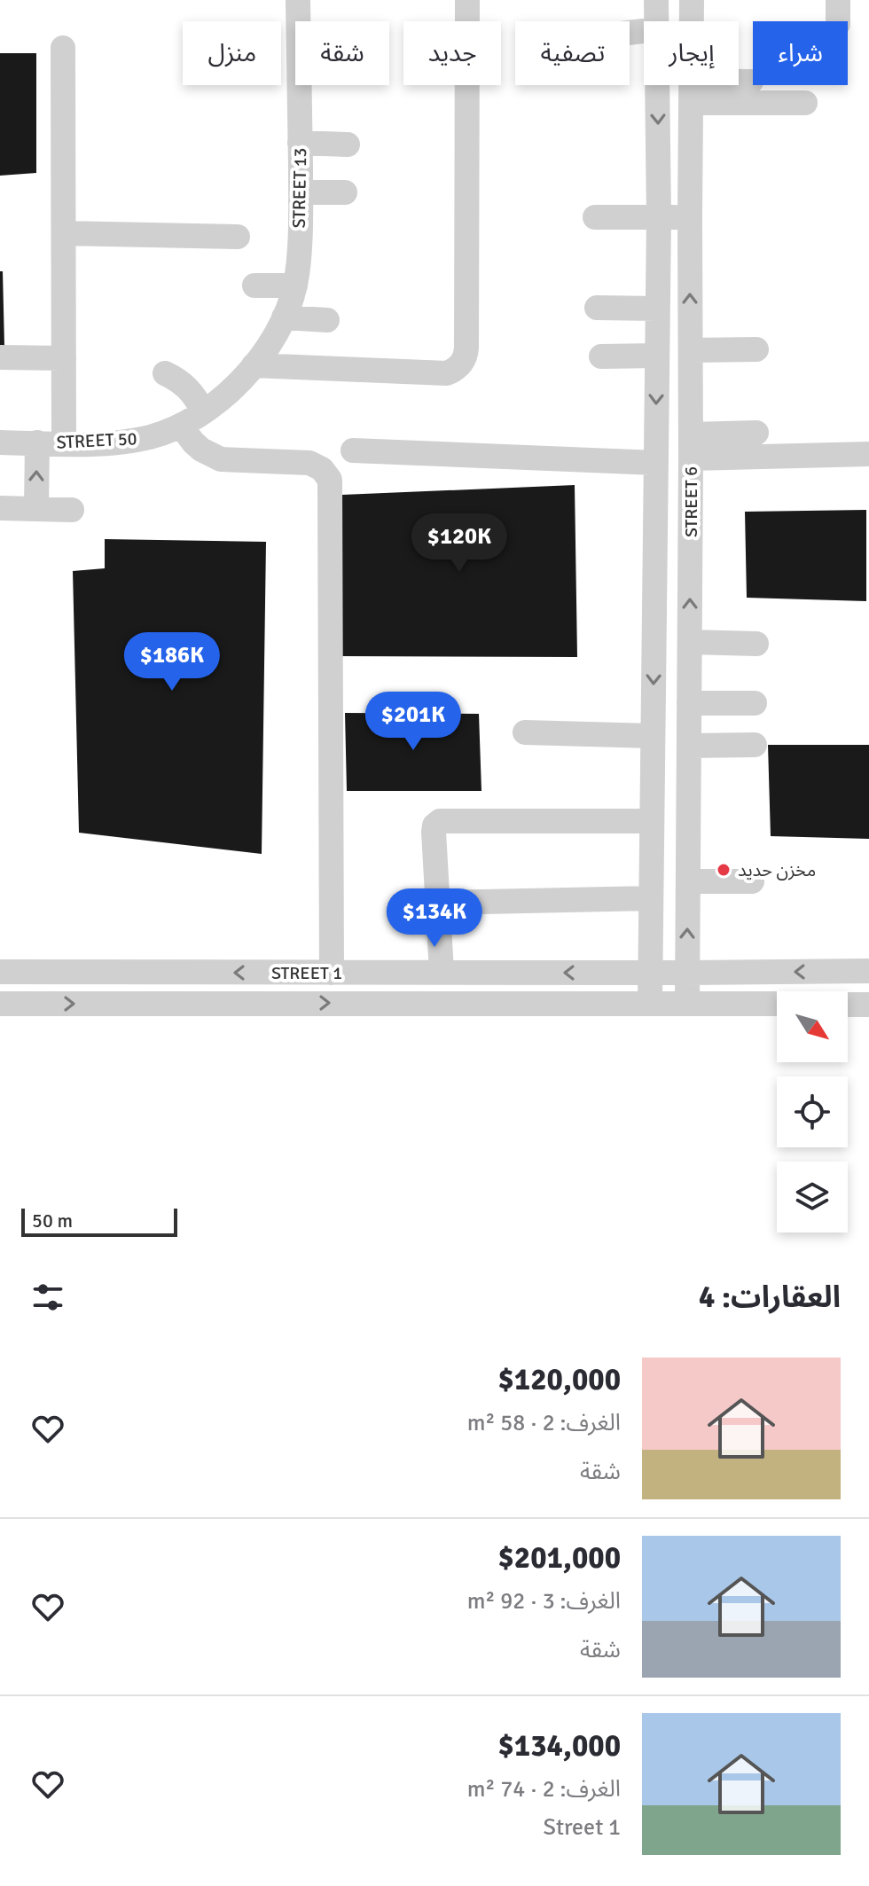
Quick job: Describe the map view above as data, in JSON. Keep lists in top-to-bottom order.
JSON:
{
  "streets": {
    "street": [
      "STREET 13",
      "STREET 50",
      "STREET 6",
      "STREET 1"
    ]
  },
  "crossings": [
    ["STREET 13", "STREET 50"],
    ["STREET 6", "STREET 1"]
  ],
  "places": ["مخزن حديد"],
  "scale_bar": "50 m",
  "north": "bottom right",
  "page": {
    "chip": [
      "شراء",
      "إيجار",
      "تصفية",
      "جديد",
      "شقة",
      "منزل"
    ],
    "price": [
      "$120K",
      "$186K",
      "$201K",
      "$134K"
    ],
    "scale": "50 m",
    "heading": "العقارات: 4",
    "list": [
      {
        "name": "$120,000",
        "note": "الغرف: 2 · 58 m² · شقة"
      },
      {
        "name": "$201,000",
        "note": "الغرف: 3 · 92 m² · شقة"
      },
      {
        "name": "$134,000",
        "note": "الغرف: 2 · 74 m² · Street 1"
      }
    ]
  }
}
